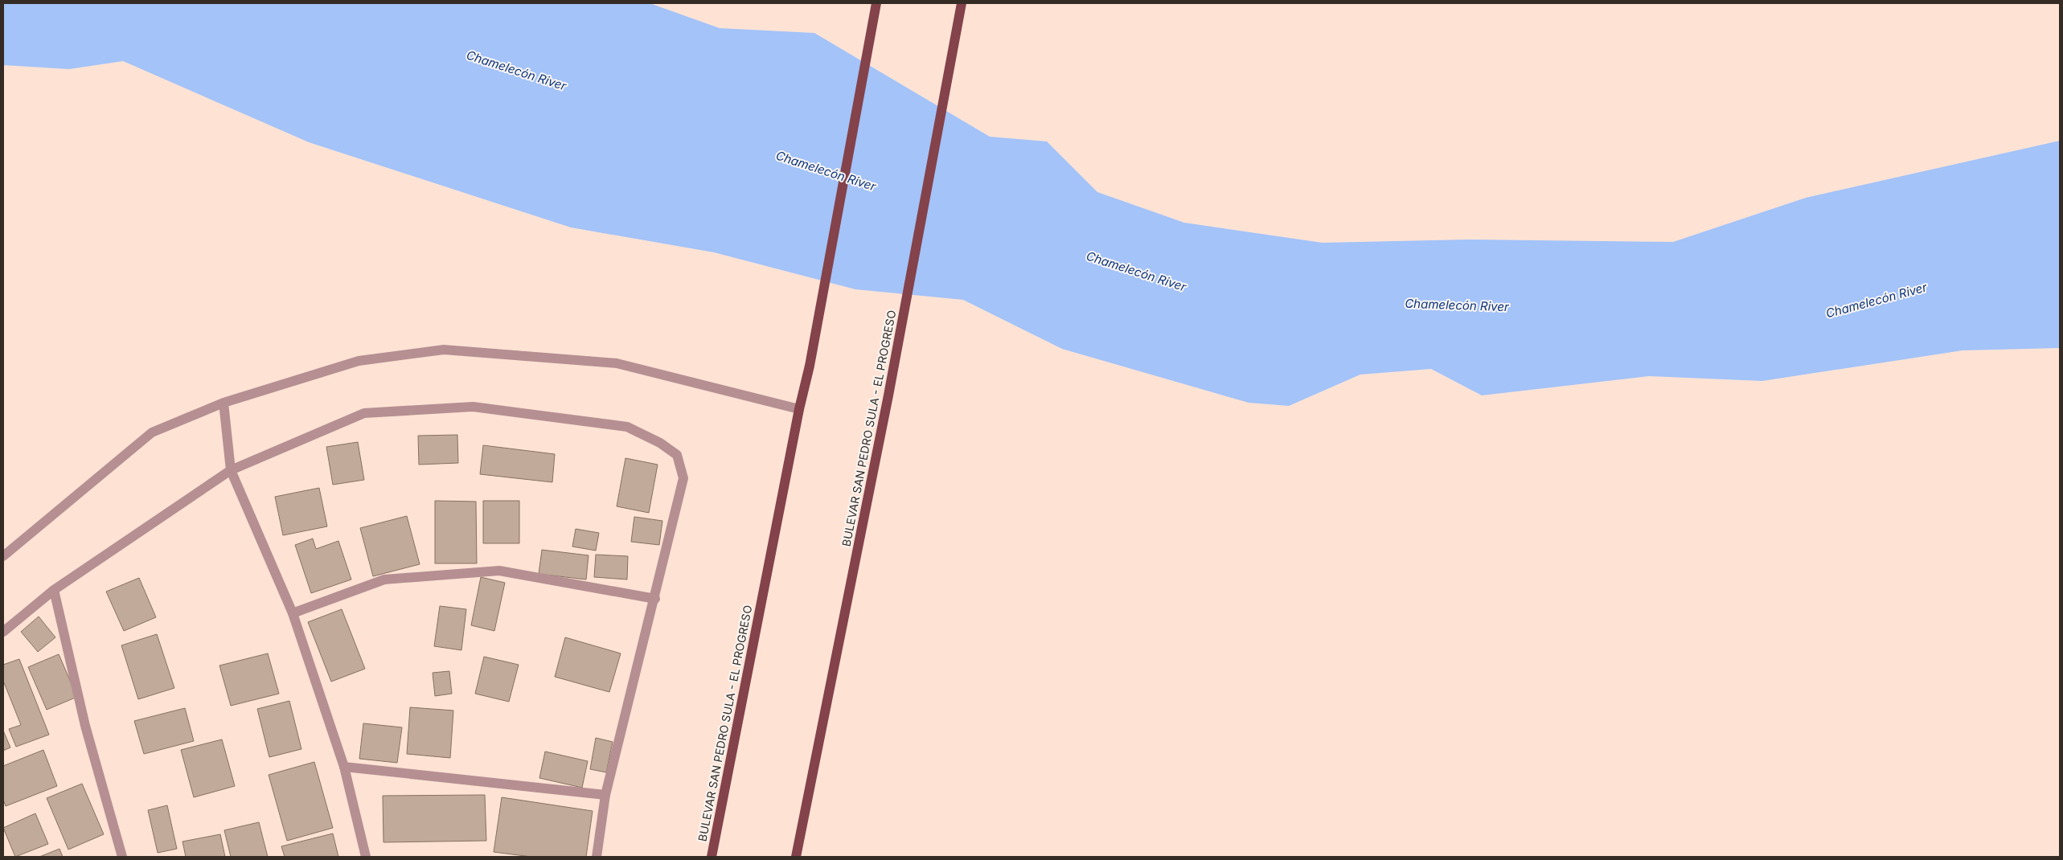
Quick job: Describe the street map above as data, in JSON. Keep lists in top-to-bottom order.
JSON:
{
  "streets": {
    "main road": ["BULEVAR SAN PEDRO SULA - EL PROGRESO"]
  },
  "water": ["Chamelecón River"]
}
